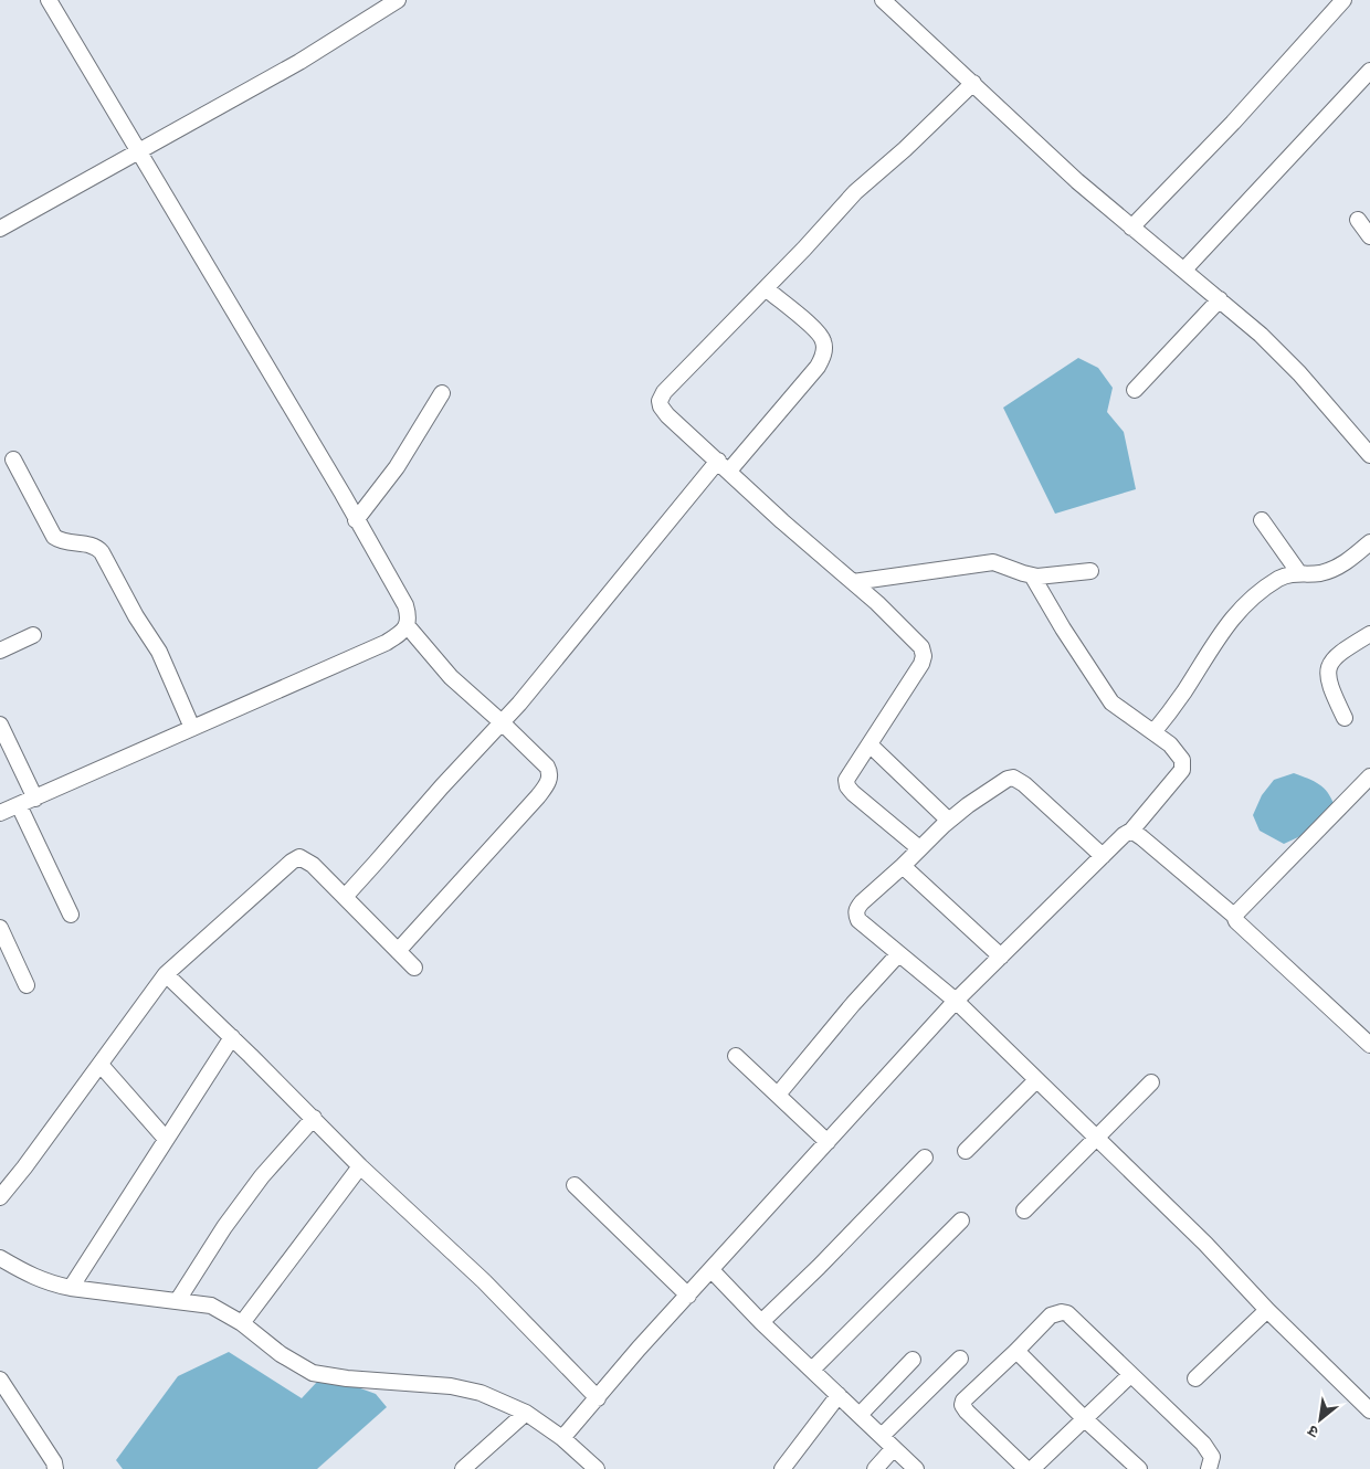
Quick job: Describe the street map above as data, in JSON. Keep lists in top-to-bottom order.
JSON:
{
  "north": "bottom left"
}
